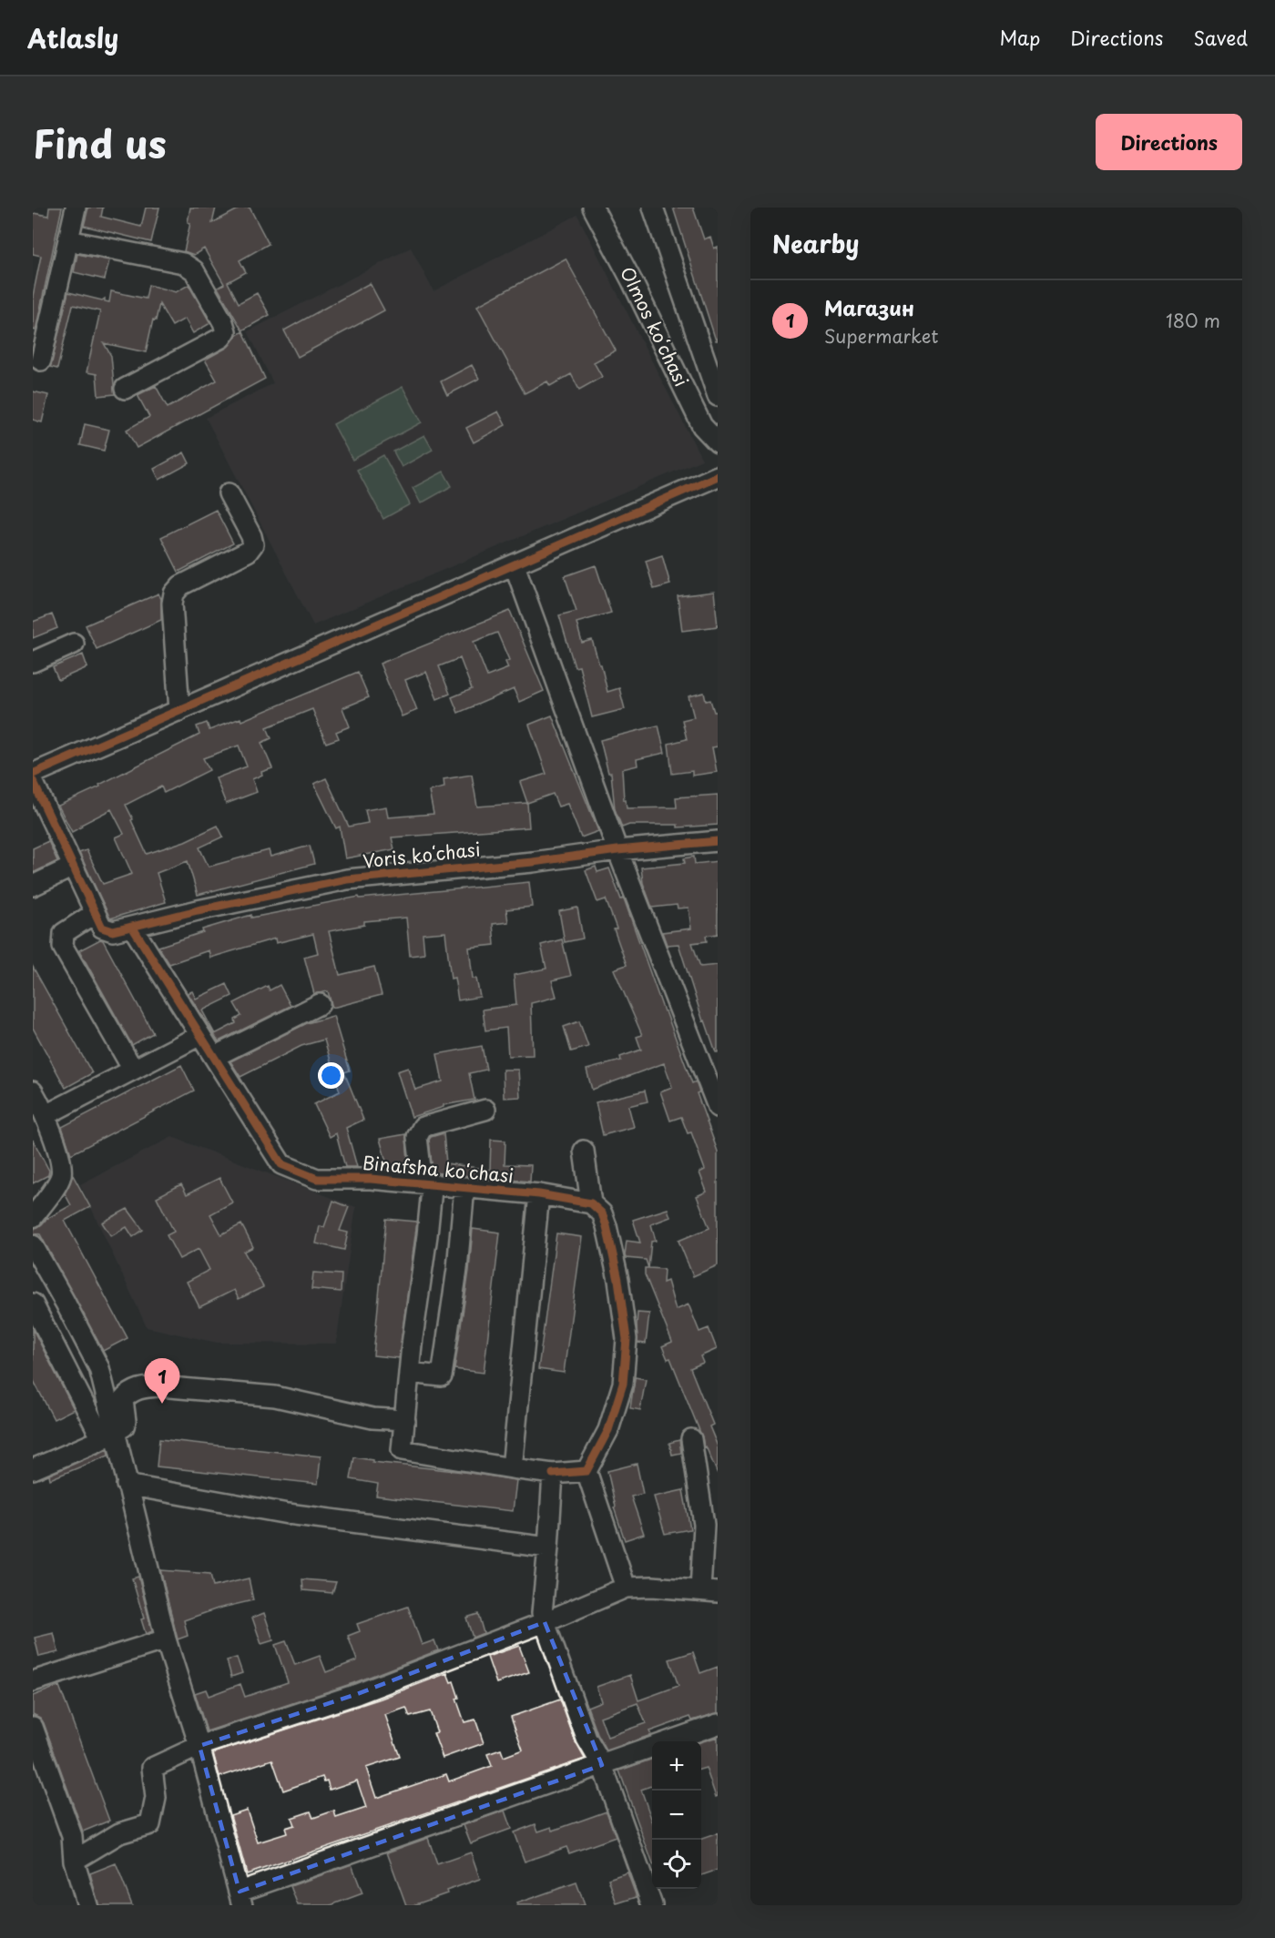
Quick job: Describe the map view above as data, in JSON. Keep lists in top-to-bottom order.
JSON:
{
  "streets": {
    "street": ["Olmos koʻchasi", "Voris koʻchasi", "Binafsha koʻchasi"]
  },
  "crossings": [
    ["Voris koʻchasi", "Binafsha koʻchasi"]
  ],
  "page": {
    "header": "Atlasly",
    "nav": ["Map", "Directions", "Saved"],
    "title": "Find us",
    "buttons": "Directions",
    "heading": "Nearby",
    "list": [
      {
        "mark": "1",
        "name": "Магазин",
        "note": "Supermarket",
        "value": "180 m"
      }
    ],
    "pins": "1",
    "map_buttons": ["+", "−"]
  }
}
